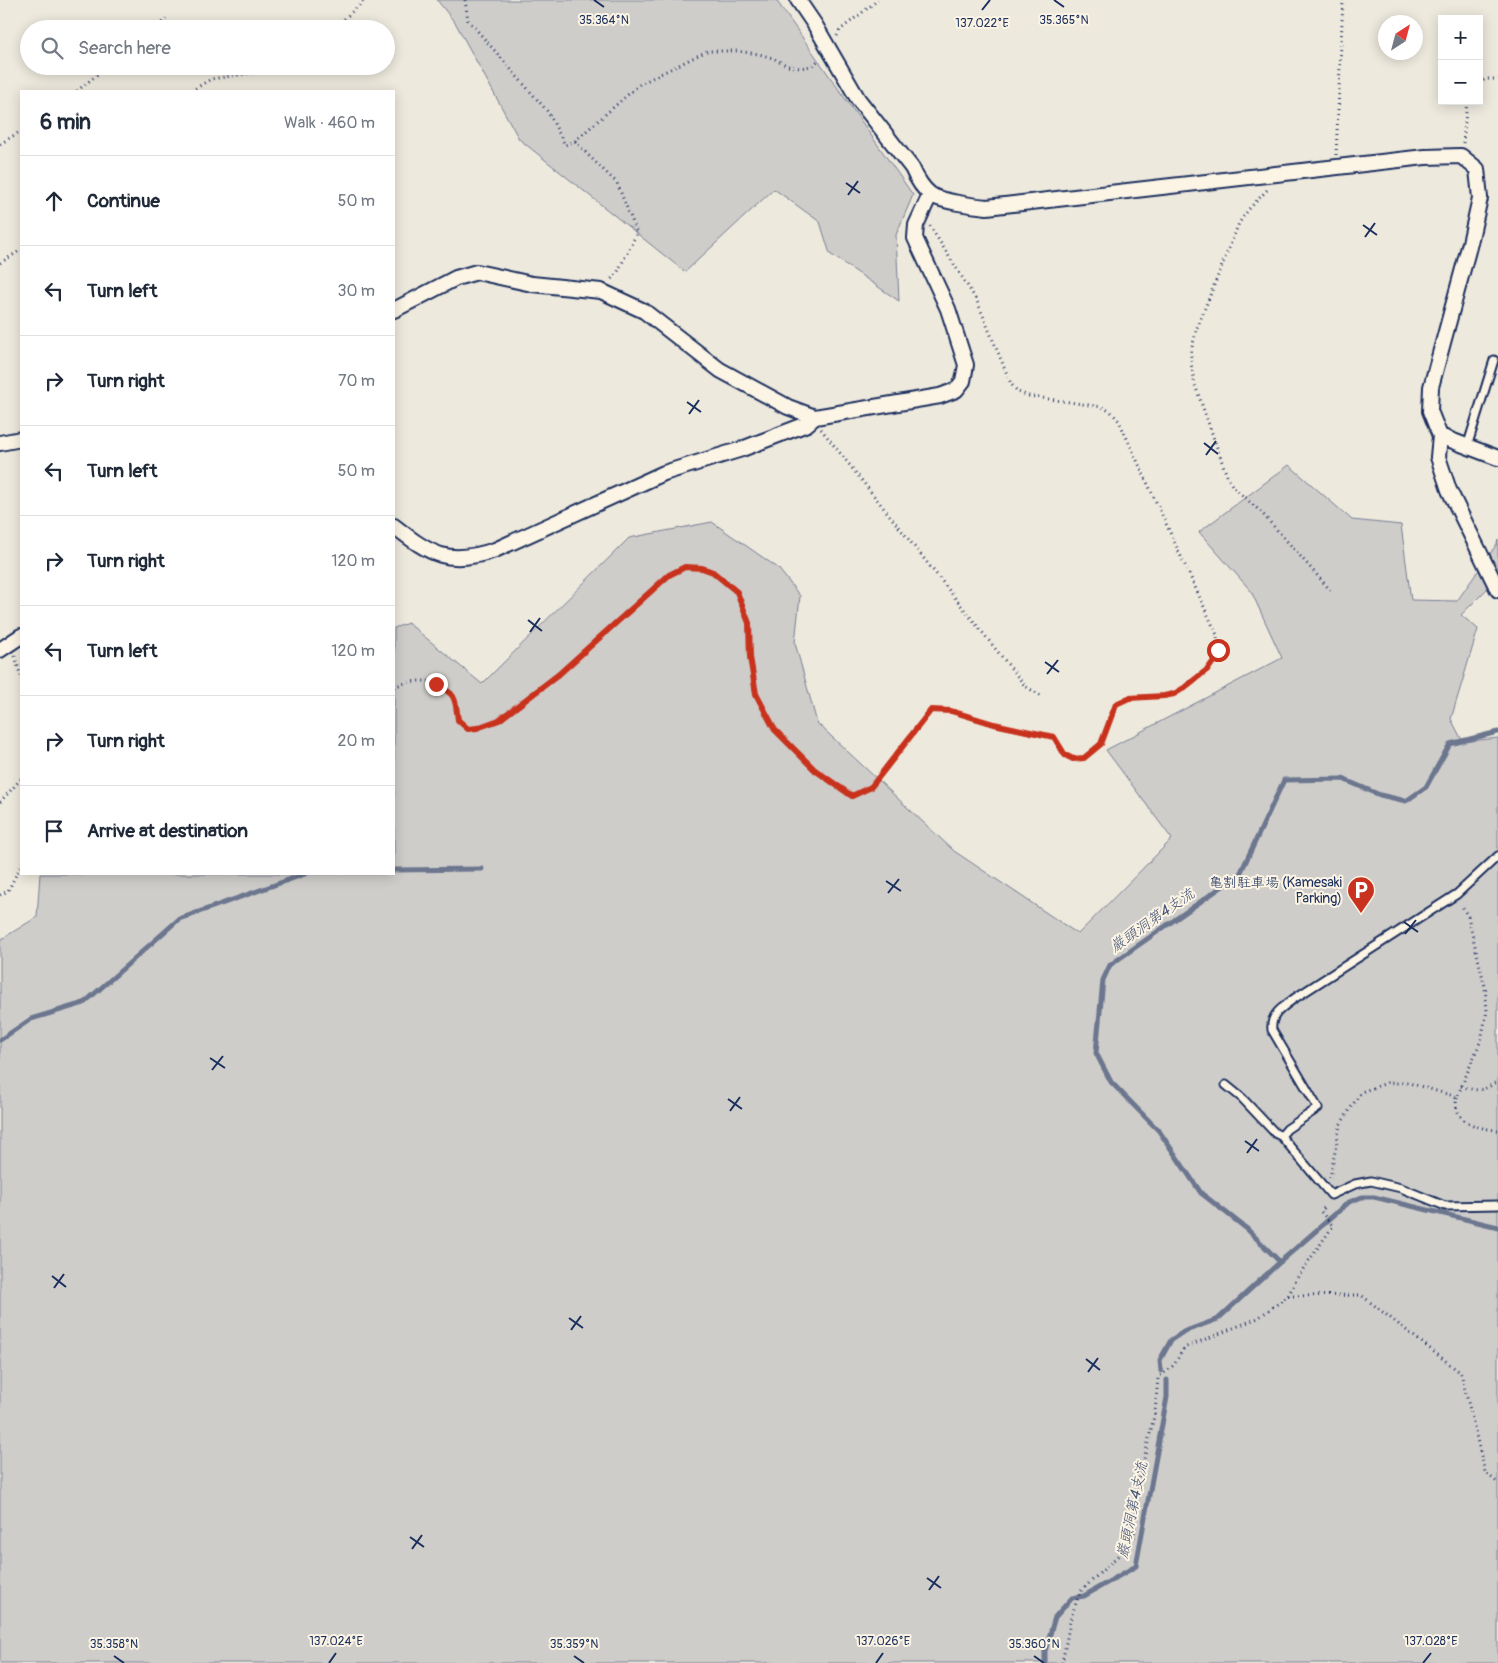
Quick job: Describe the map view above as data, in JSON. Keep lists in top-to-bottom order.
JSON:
{
  "water": ["巌頭洞第4支流"],
  "places": {
    "parking": ["亀割駐車場 (Kamesaki Parking)"]
  },
  "north": "top right",
  "page": {
    "map_buttons": ["+", "−"],
    "search": "Search here",
    "heading": ["6 min", "Walk · 460 m"],
    "list": [
      ["Continue", "50 m"],
      ["Turn left", "30 m"],
      ["Turn right", "70 m"],
      ["Turn left", "50 m"],
      ["Turn right", "120 m"],
      ["Turn left", "120 m"],
      ["Turn right", "20 m"],
      "Arrive at destination"
    ]
  },
  "coordinates": [
    "35.364°N",
    "35.365°N",
    "137.022°E",
    "137.024°E",
    "137.026°E",
    "137.028°E",
    "35.358°N",
    "35.359°N",
    "35.360°N"
  ]
}
